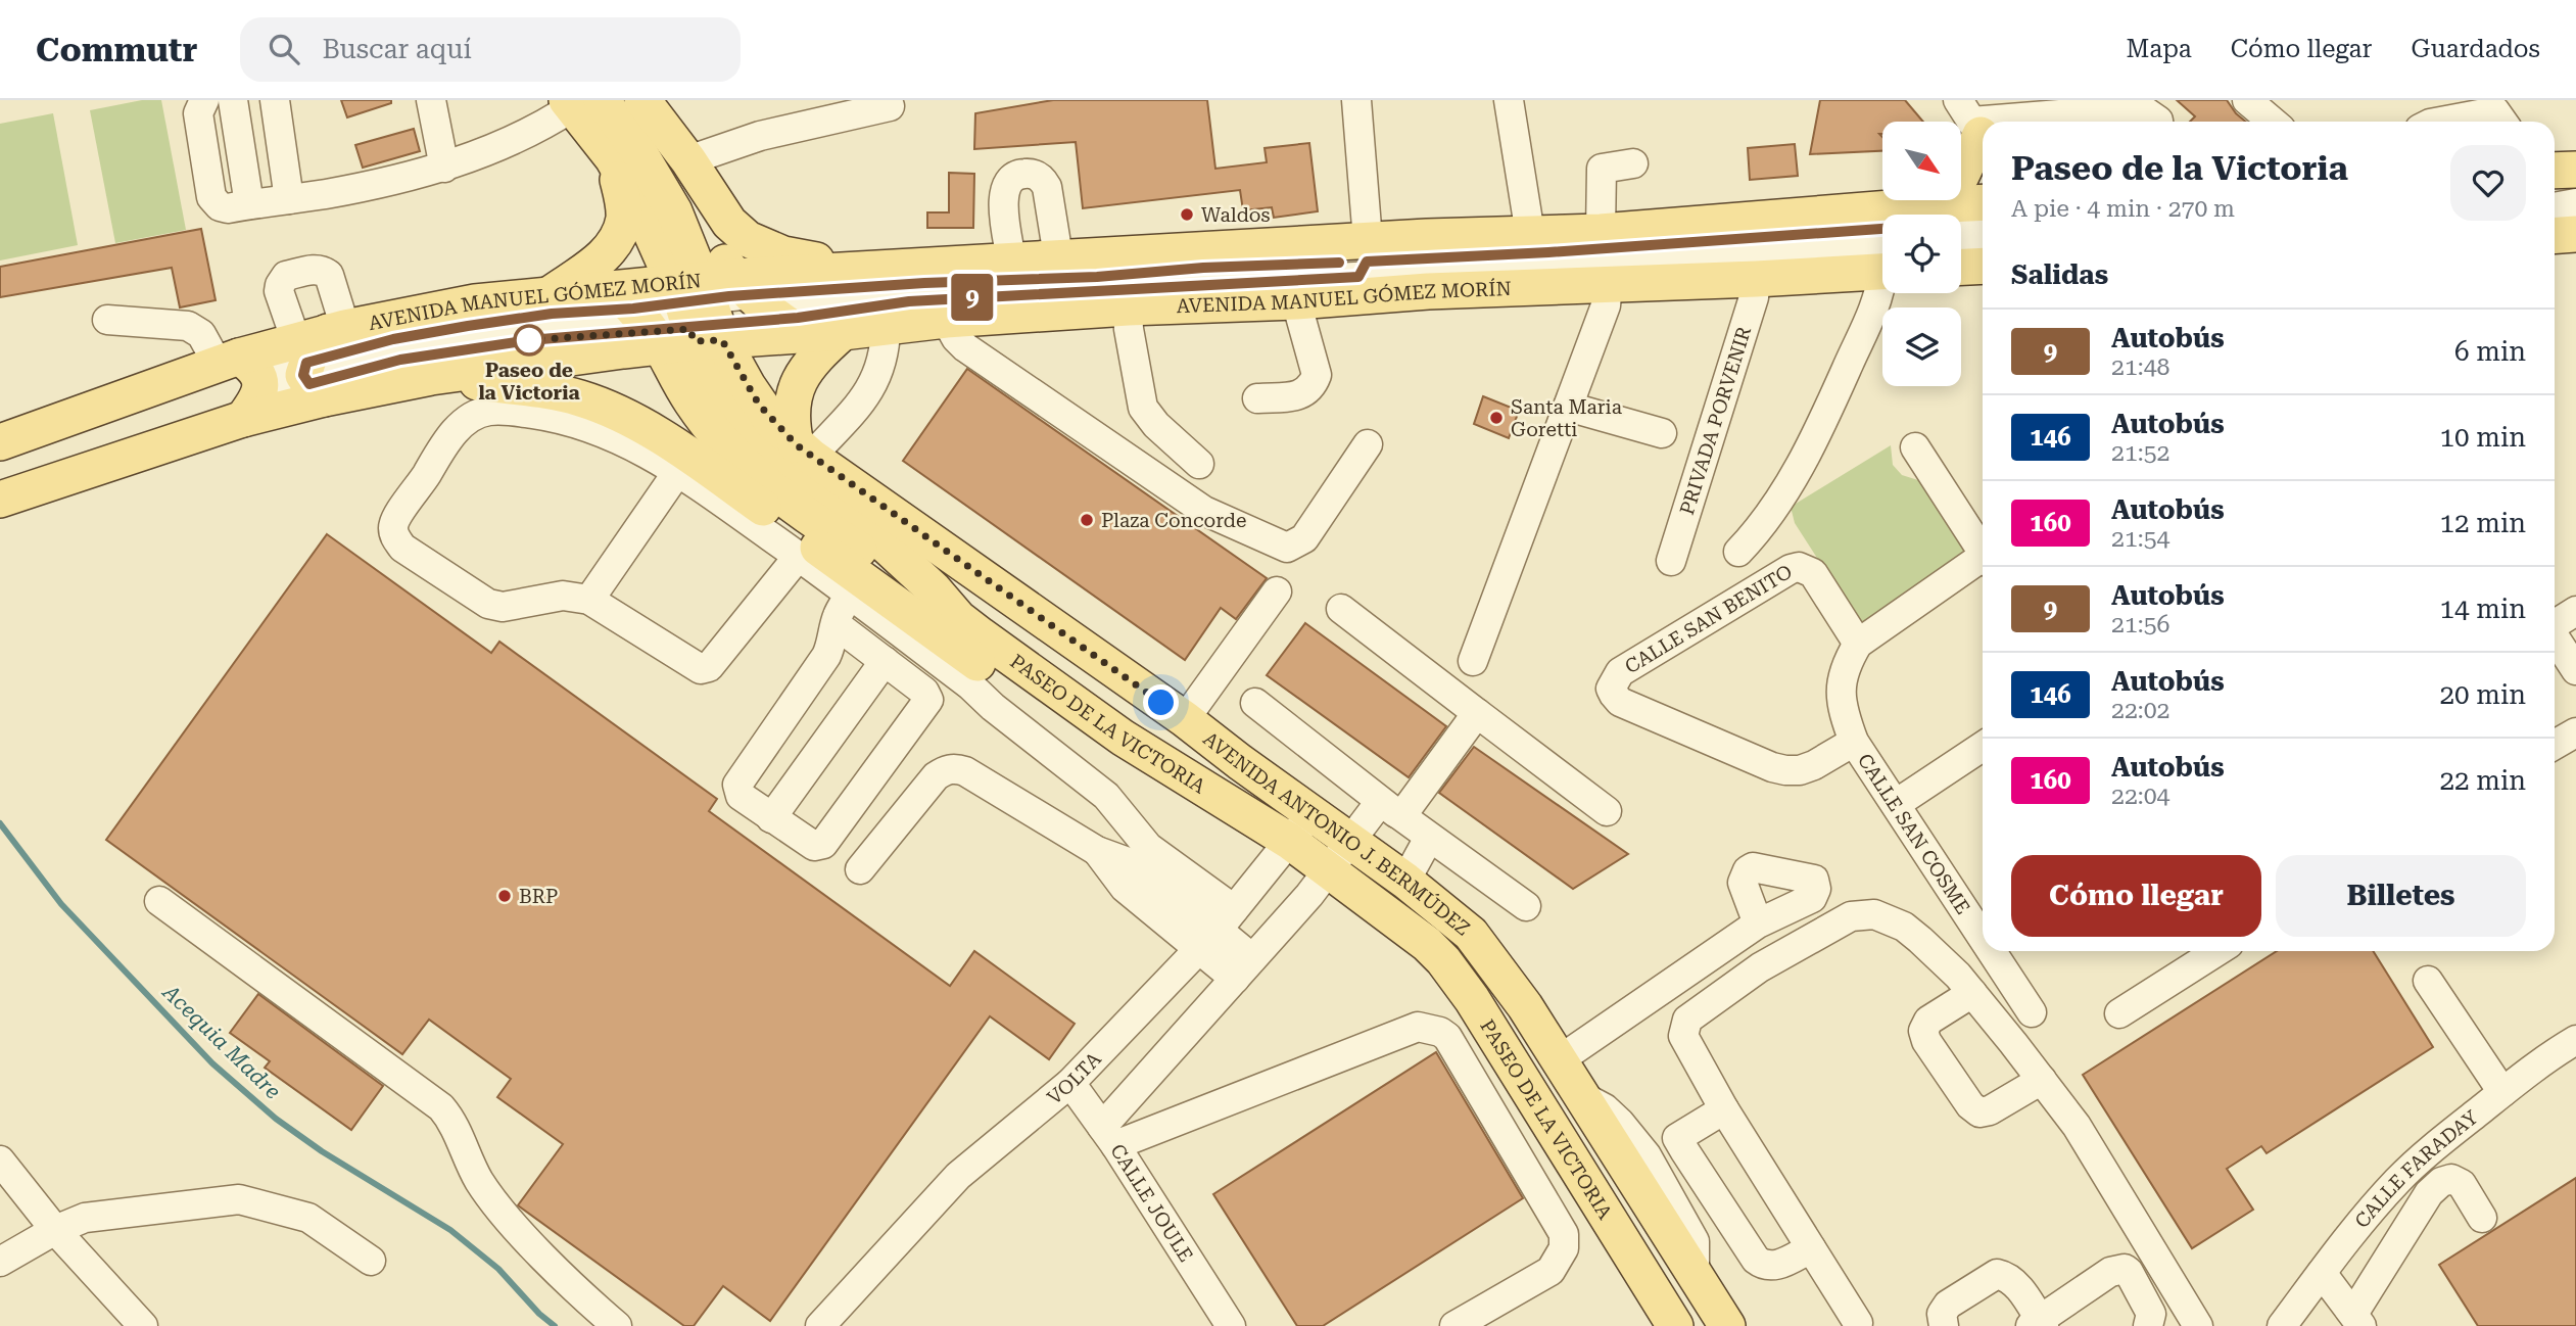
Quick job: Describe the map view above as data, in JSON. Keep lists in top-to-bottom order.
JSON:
{
  "streets": {
    "main road": ["AVENIDA MANUEL GÓMEZ MORÍN", "PASEO DE LA VICTORIA", "AVENIDA ANTONIO J. BERMÚDEZ"],
    "street": [
      "PRIVADA PORVENIR",
      "CALLE SAN BENITO",
      "CALLE SAN COSME",
      "VOLTA",
      "CALLE FARADAY",
      "CALLE JOULE"
    ]
  },
  "crossings": [
    ["AVENIDA MANUEL GÓMEZ MORÍN", "PRIVADA PORVENIR"],
    ["AVENIDA MANUEL GÓMEZ MORÍN", "AVENIDA ANTONIO J. BERMÚDEZ"],
    ["CALLE SAN BENITO", "CALLE SAN COSME"],
    ["PASEO DE LA VICTORIA", "VOLTA"],
    ["AVENIDA ANTONIO J. BERMÚDEZ", "VOLTA"],
    ["VOLTA", "CALLE JOULE"]
  ],
  "water": ["Acequia Madre"],
  "places": [
    "Waldos",
    "Paseo de la Victoria",
    "Santa Maria Goretti",
    "Plaza Concorde",
    "BRP"
  ],
  "lines": ["bus line 9"],
  "north": "bottom right",
  "page": {
    "header": "Commutr",
    "search": "Buscar aquí",
    "nav": ["Mapa", "Cómo llegar", "Guardados"],
    "on_map": "9",
    "heading": [
      ["Paseo de la Victoria", "A pie · 4 min · 270 m"],
      "Salidas"
    ],
    "list": [
      {
        "mark": "9",
        "name": "Autobús",
        "note": "21:48",
        "value": "6 min"
      },
      {
        "mark": "146",
        "name": "Autobús",
        "note": "21:52",
        "value": "10 min"
      },
      {
        "mark": "160",
        "name": "Autobús",
        "note": "21:54",
        "value": "12 min"
      },
      {
        "mark": "9",
        "name": "Autobús",
        "note": "21:56",
        "value": "14 min"
      },
      {
        "mark": "146",
        "name": "Autobús",
        "note": "22:02",
        "value": "20 min"
      },
      {
        "mark": "160",
        "name": "Autobús",
        "note": "22:04",
        "value": "22 min"
      }
    ],
    "buttons": ["Cómo llegar", "Billetes"]
  }
}
